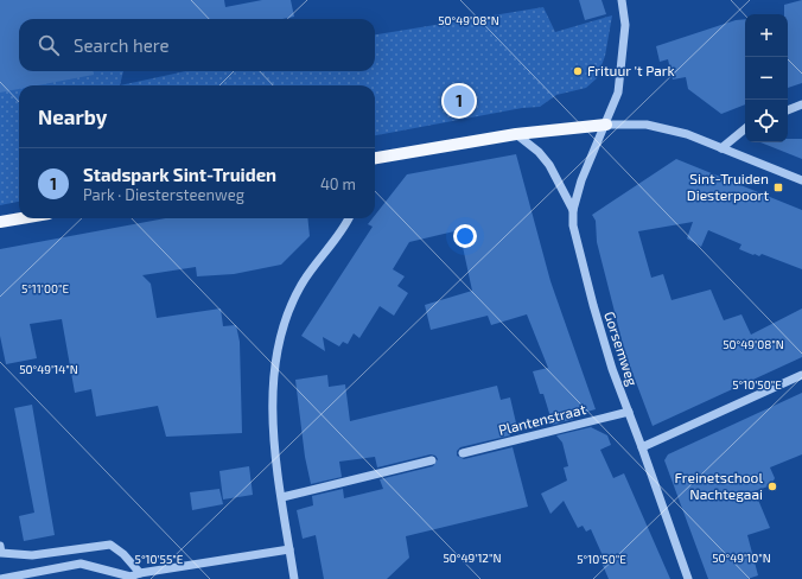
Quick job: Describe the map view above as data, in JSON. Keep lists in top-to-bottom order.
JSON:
{
  "streets": {
    "street": ["Gorsemweg", "Plantenstraat"]
  },
  "crossings": [
    ["Gorsemweg", "Plantenstraat"]
  ],
  "places": {
    "other": ["Frituur 't Park", "Freinetschool Nachtegaai"],
    "transit": ["Sint-Truiden Diesterpoort"]
  },
  "page": {
    "map_buttons": ["+", "−"],
    "search": "Search here",
    "pins": "1",
    "heading": "Nearby",
    "list": [
      {
        "mark": "1",
        "name": "Stadspark Sint-Truiden",
        "note": "Park · Diestersteenweg",
        "value": "40 m"
      }
    ]
  },
  "coordinates": [
    "50°49'08\"N",
    "5°11'00\"E",
    "50°49'14\"N",
    "5°10'50\"E",
    "50°49'12\"N",
    "50°49'10\"N",
    "5°10'55\"E"
  ]
}
